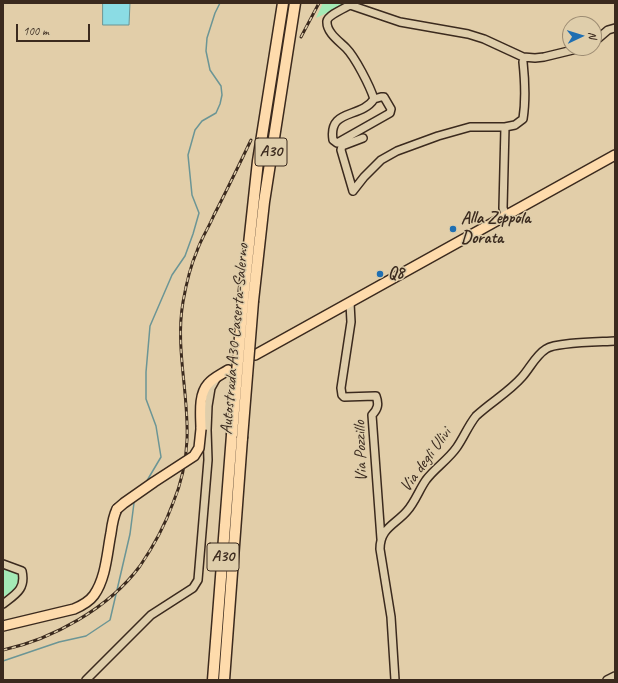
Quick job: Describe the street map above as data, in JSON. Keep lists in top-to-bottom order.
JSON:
{
  "streets": {
    "highway": ["A30", "Autostrada A30 Caserta-Salerno"],
    "street": ["Via Pozzillo", "Via degli Ulivi"]
  },
  "crossings": [
    ["Via Pozzillo", "Via degli Ulivi"]
  ],
  "places": ["Alla Zeppola Dorata", "Q8"],
  "scale_bar": "100 m",
  "north": "right"
}
